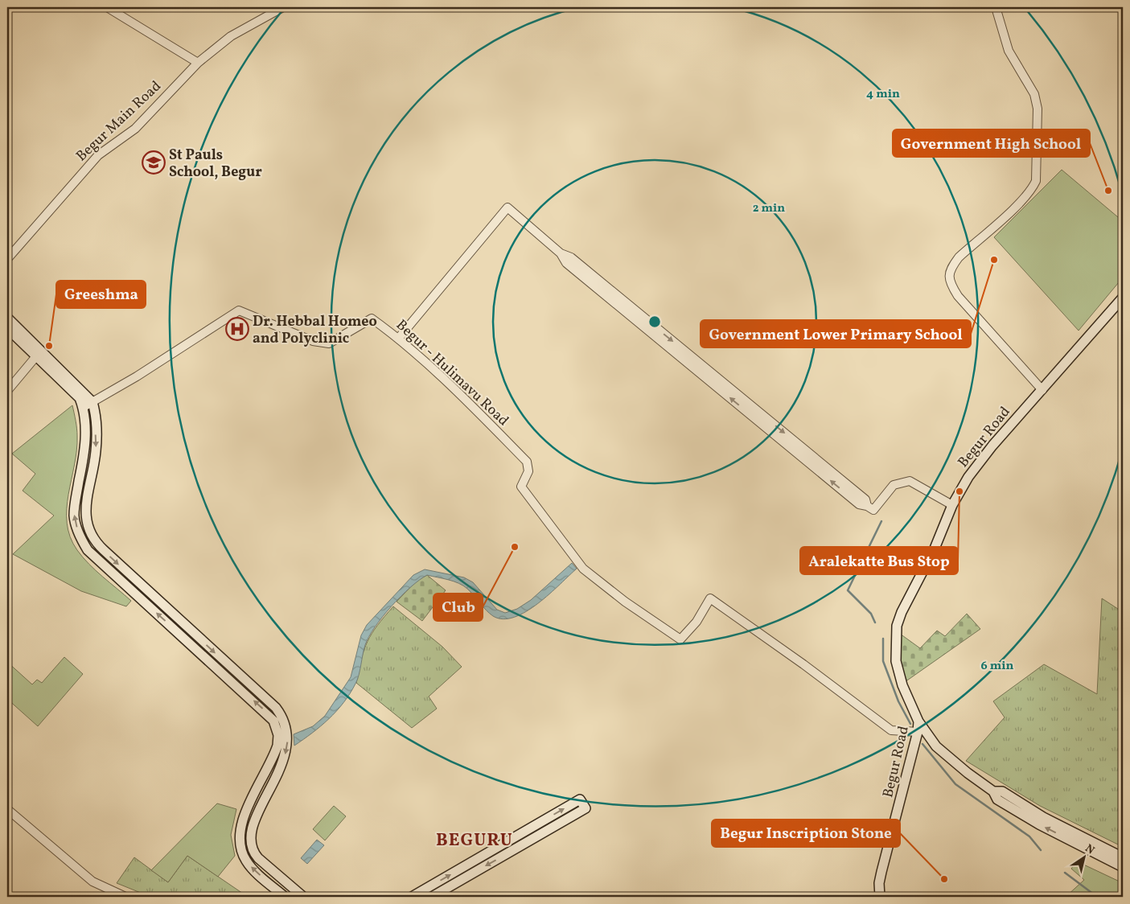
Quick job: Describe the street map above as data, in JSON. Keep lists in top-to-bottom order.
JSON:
{
  "streets": {
    "main road": ["Begur Road"],
    "street": ["Begur Main Road", "Begur - Hulimavu Road"]
  },
  "crossings": [
    ["Begur - Hulimavu Road", "Begur Road"]
  ],
  "districts": ["BEGURU"],
  "places": {
    "school or university": ["St Pauls School, Begur"],
    "other": [
      "Government High School",
      "Government Lower Primary School",
      "Greeshma",
      "Aralekatte Bus Stop",
      "Club",
      "Begur Inscription Stone"
    ],
    "hospital": ["Dr. Hebbal Homeo and Polyclinic"]
  },
  "north": "top right",
  "rings": ["4 min", "2 min", "6 min"]
}
